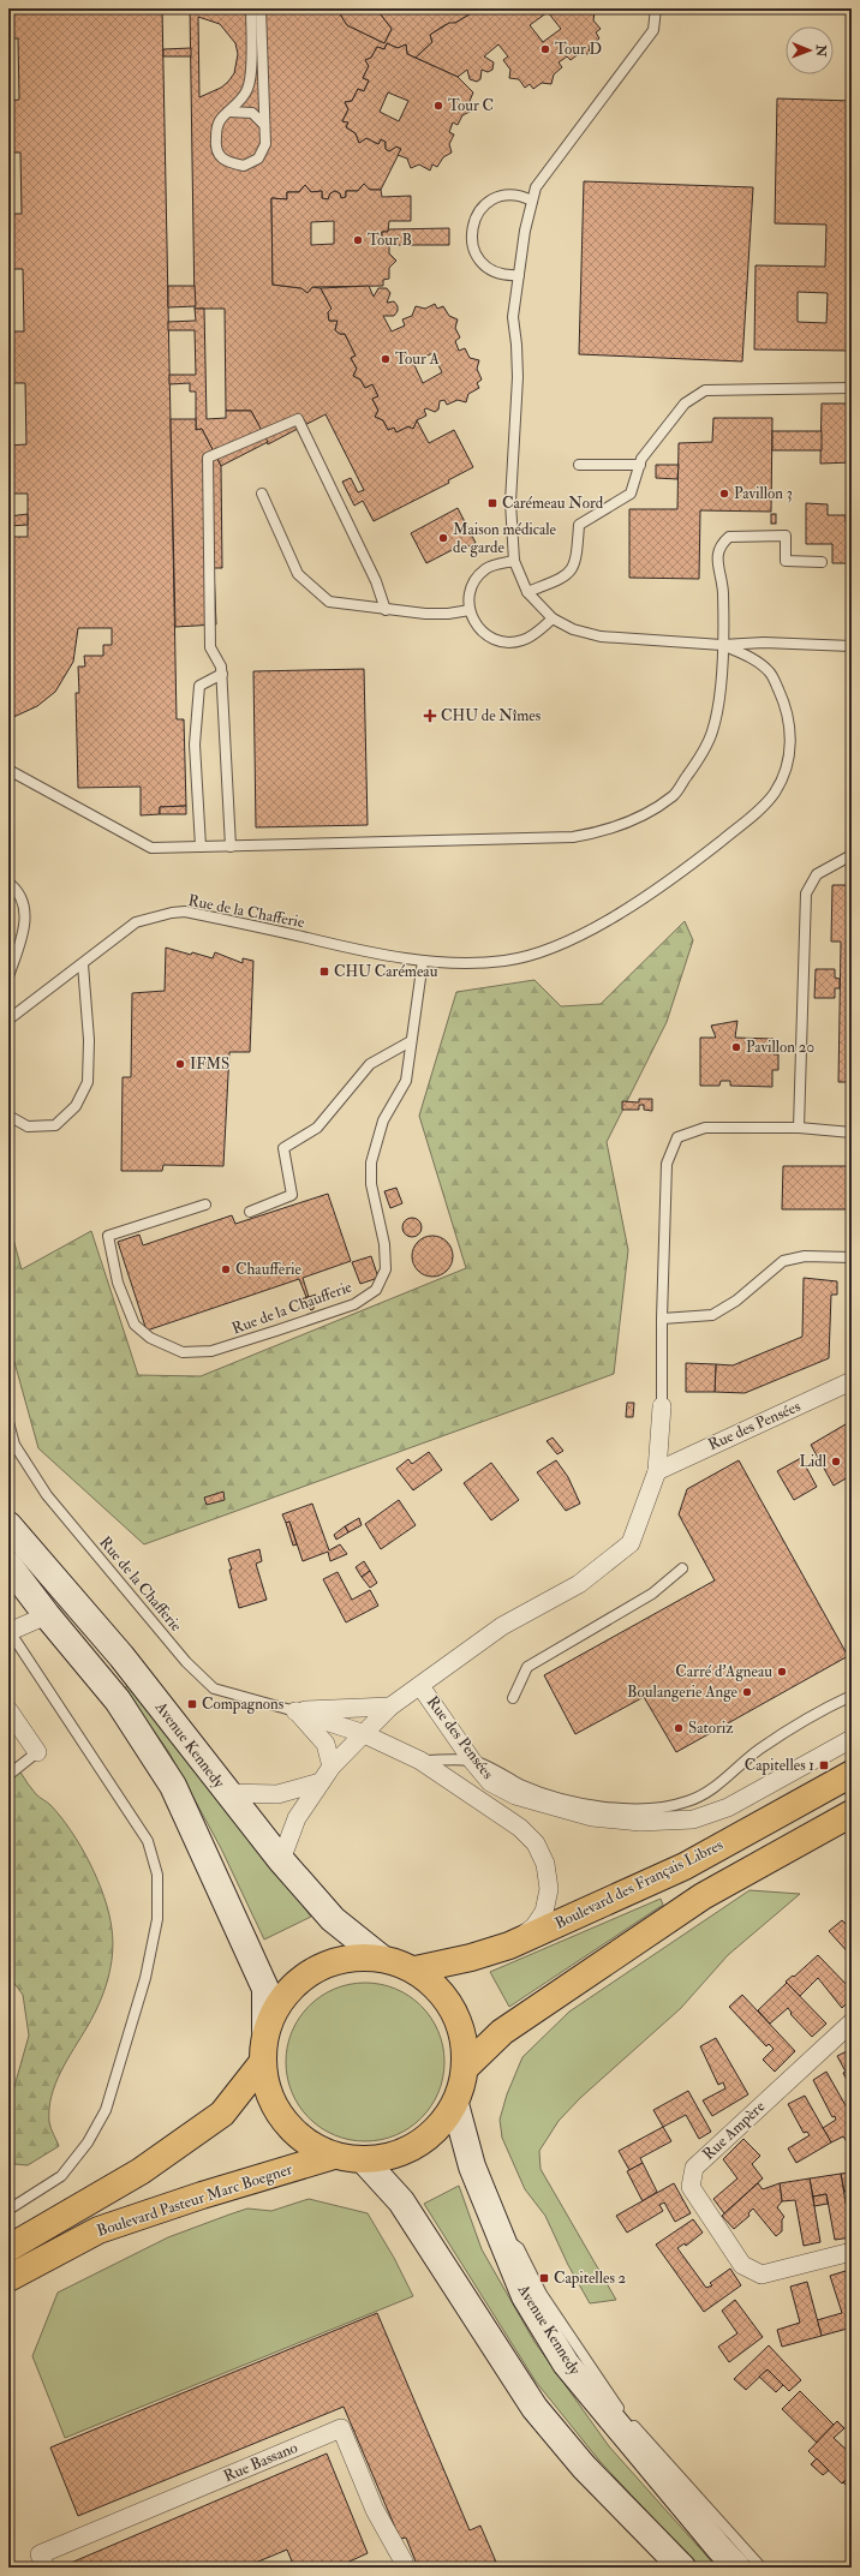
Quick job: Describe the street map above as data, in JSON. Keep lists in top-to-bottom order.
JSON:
{
  "streets": {
    "main road": ["Avenue Kennedy", "Boulevard des Français Libres", "Boulevard Pasteur Marc Boegner"],
    "street": ["Rue des Pensées", "Rue Ampère", "Rue Bassano"],
    "lane": ["Rue de la Chafferie", "Rue de la Chaufferie"]
  },
  "crossings": [
    ["Rue de la Chafferie", "Rue de la Chaufferie"]
  ],
  "places": {
    "other": [
      "Tour D",
      "Tour C",
      "Tour B",
      "Tour A",
      "Pavillon 3",
      "Maison médicale de garde",
      "Pavillon 20",
      "IFMS",
      "Chaufferie",
      "Lidl",
      "Carré d'Agneau",
      "Boulangerie Ange",
      "Satoriz"
    ],
    "transit": [
      "Carémeau Nord",
      "CHU Carémeau",
      "Compagnons",
      "Capitelles 1",
      "Capitelles 2"
    ],
    "health": ["CHU de Nîmes"]
  },
  "north": "right"
}
